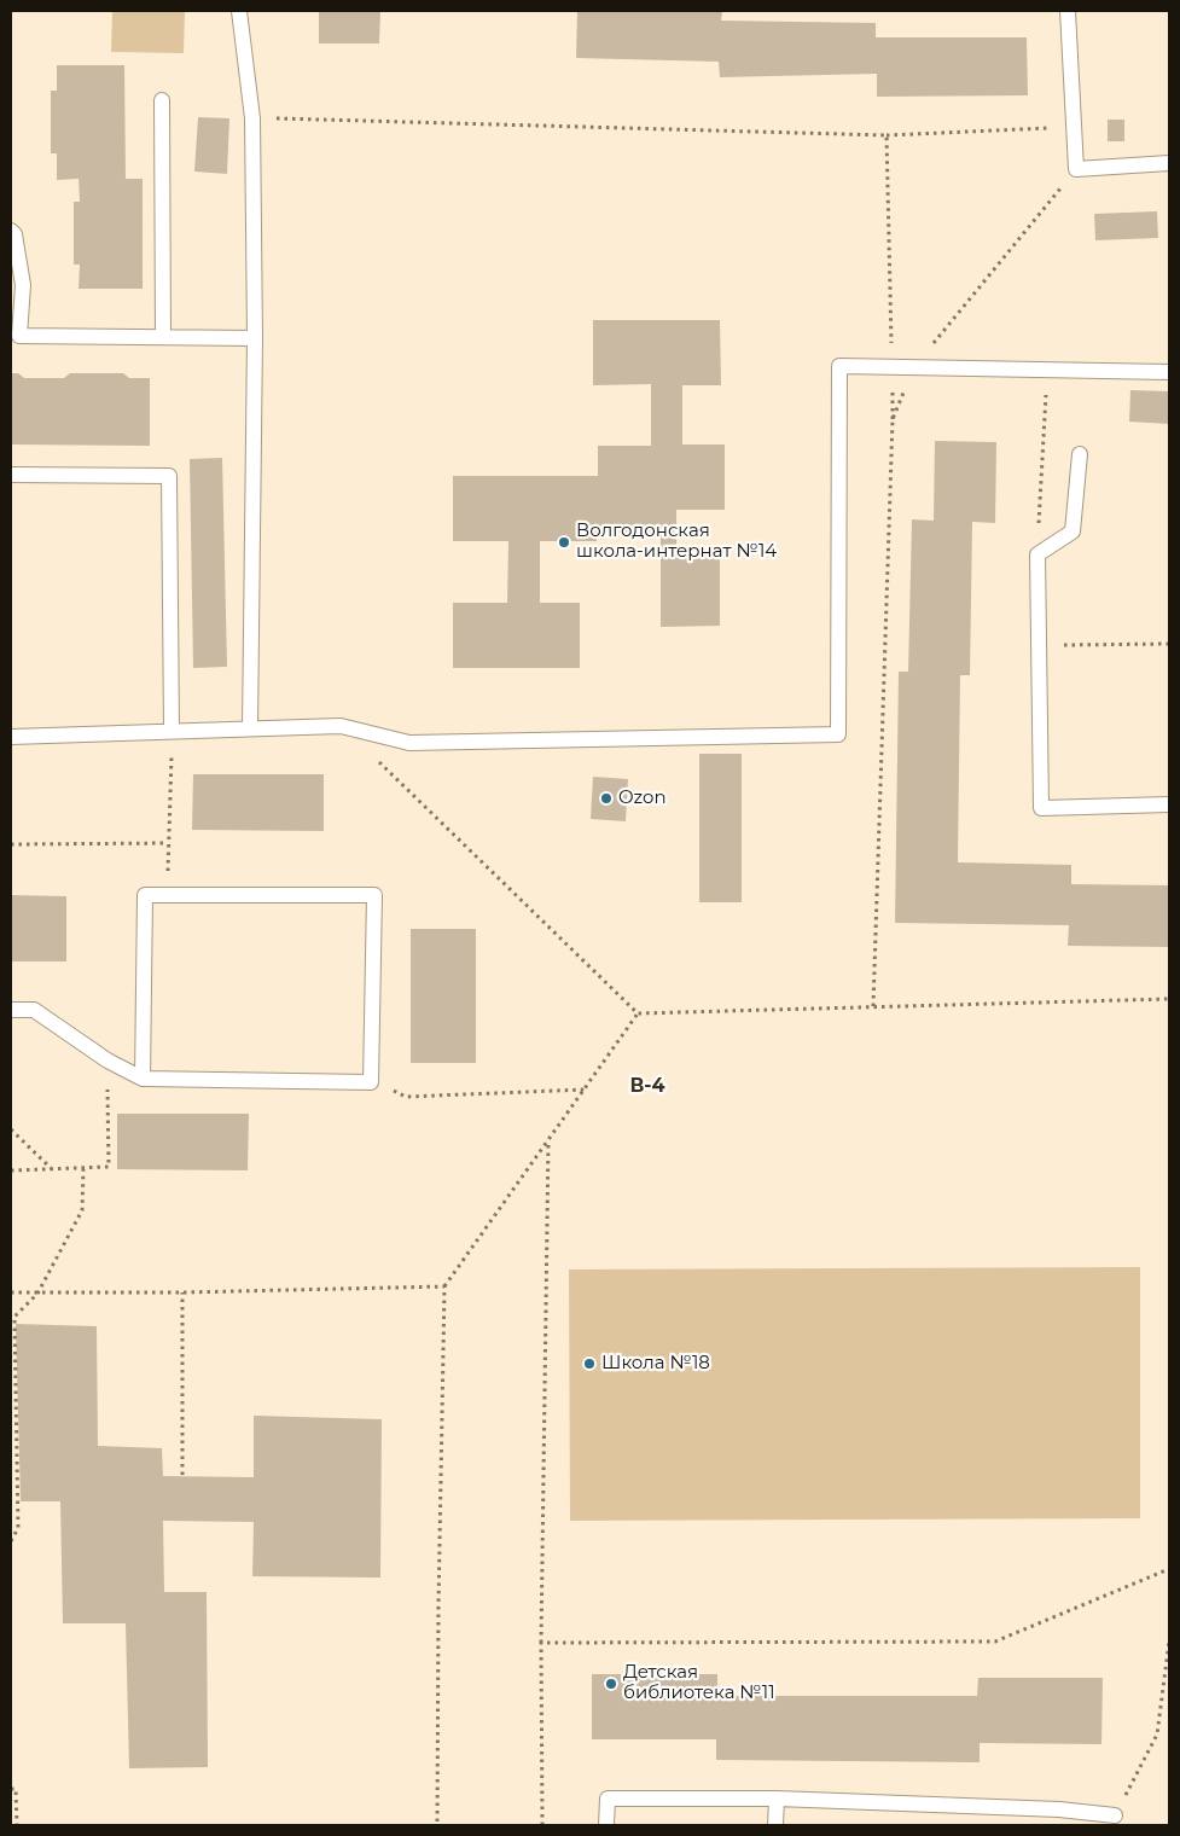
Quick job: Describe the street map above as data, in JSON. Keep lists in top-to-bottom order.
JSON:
{
  "districts": ["В-4"],
  "places": [
    "Волгодонская школа-интернат №14",
    "Ozon",
    "Школа №18",
    "Детская библиотека №11"
  ]
}
